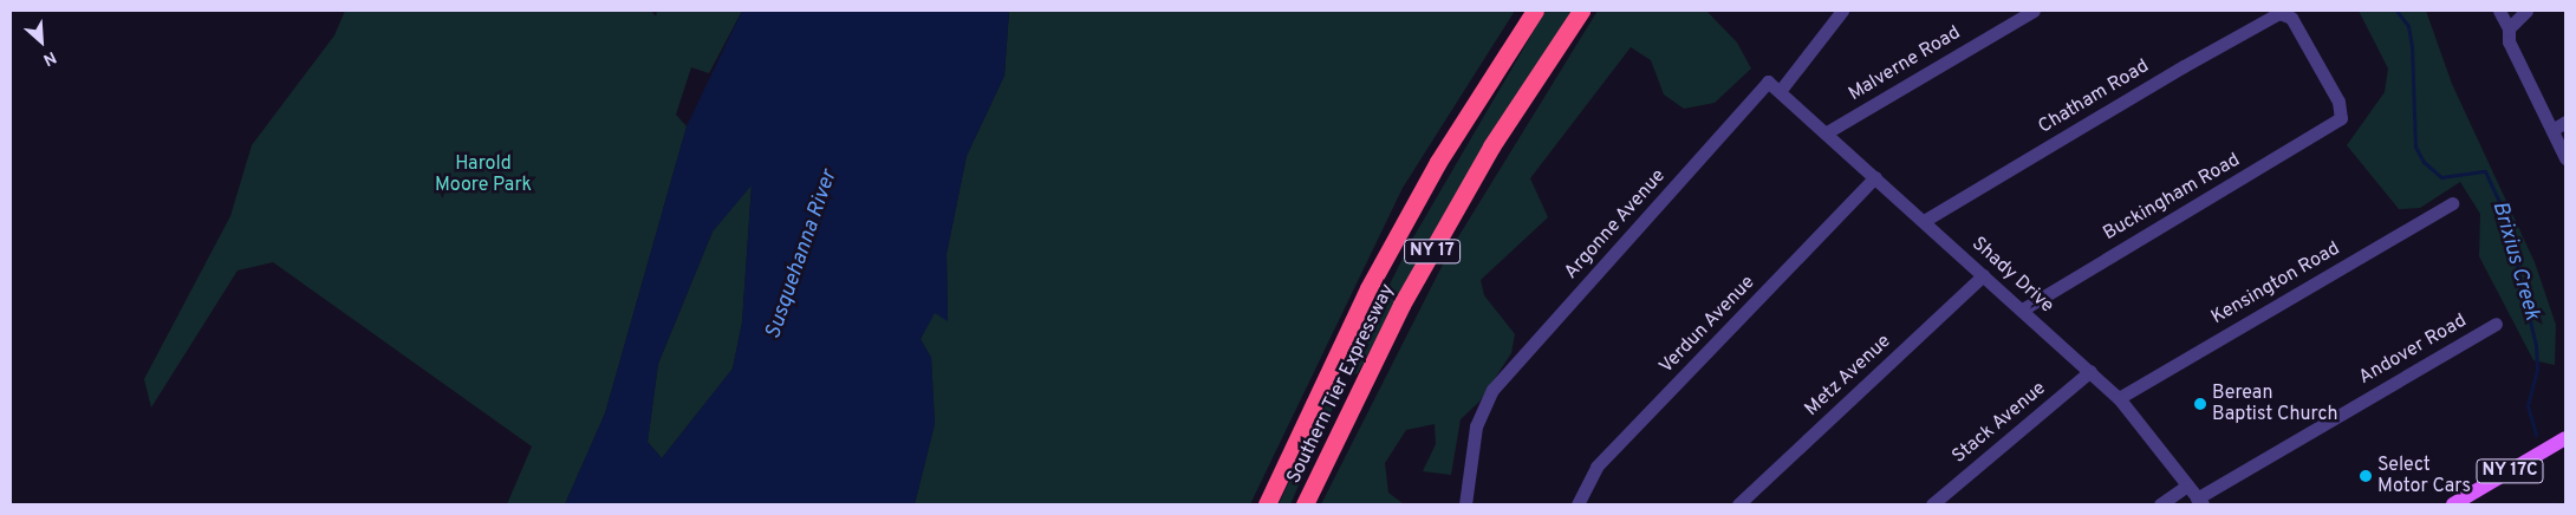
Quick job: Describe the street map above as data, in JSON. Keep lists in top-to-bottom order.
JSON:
{
  "streets": {
    "highway": ["NY 17", "Southern Tier Expressway"],
    "main road": ["NY 17C"],
    "street": [
      "Malverne Road",
      "Chatham Road",
      "Buckingham Road",
      "Argonne Avenue",
      "Shady Drive",
      "Kensington Road",
      "Verdun Avenue",
      "Andover Road",
      "Metz Avenue",
      "Stack Avenue"
    ]
  },
  "crossings": [
    ["Malverne Road", "Shady Drive"],
    ["Chatham Road", "Buckingham Road"],
    ["Chatham Road", "Shady Drive"],
    ["Buckingham Road", "Shady Drive"],
    ["Argonne Avenue", "Shady Drive"],
    ["Shady Drive", "Kensington Road"],
    ["Shady Drive", "Verdun Avenue"],
    ["Shady Drive", "Andover Road"],
    ["Shady Drive", "Metz Avenue"],
    ["Shady Drive", "Stack Avenue"]
  ],
  "water": ["Susquehanna River", "Brixius Creek"],
  "parks": ["Harold Moore Park"],
  "places": ["Berean Baptist Church", "Select Motor Cars"],
  "north": "bottom right"
}
